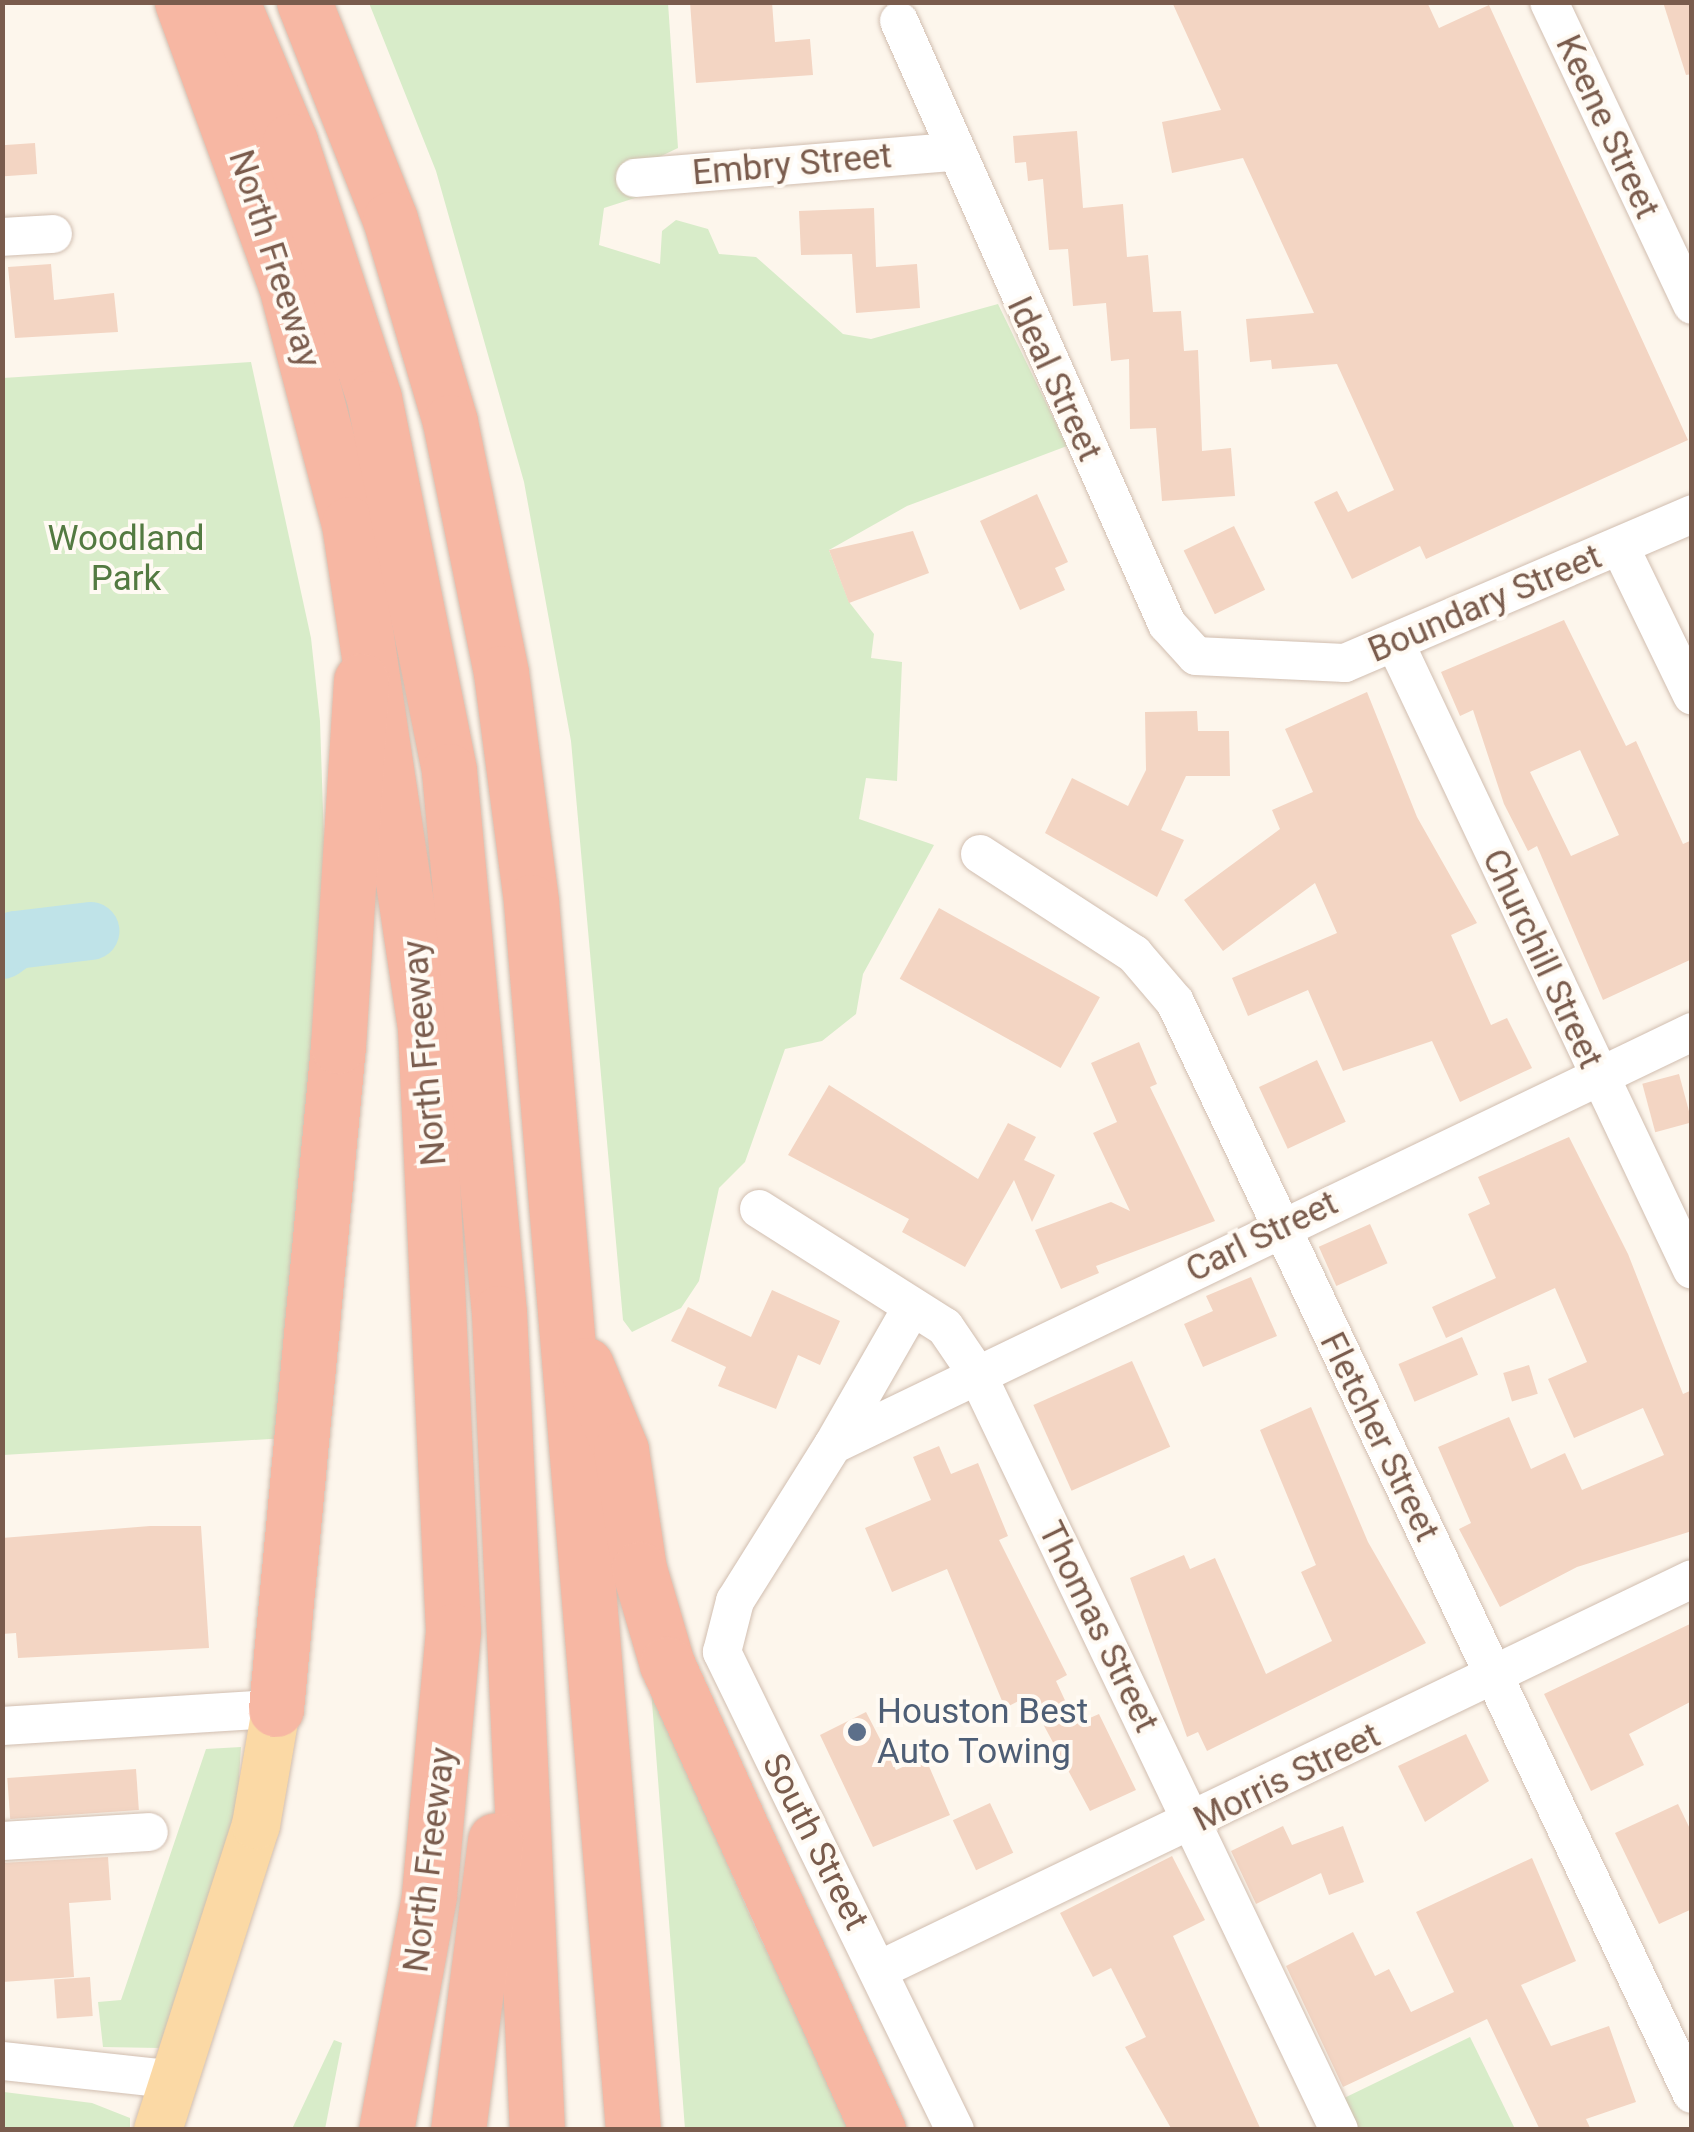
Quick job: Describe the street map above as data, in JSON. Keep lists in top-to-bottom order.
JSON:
{
  "streets": {
    "highway": ["North Freeway"],
    "street": [
      "Keene Street",
      "Embry Street",
      "Ideal Street",
      "Boundary Street",
      "Churchill Street",
      "Carl Street",
      "Fletcher Street",
      "Thomas Street",
      "Morris Street",
      "South Street"
    ]
  },
  "crossings": [
    ["Embry Street", "Ideal Street"],
    ["Ideal Street", "Boundary Street"],
    ["Boundary Street", "Churchill Street"],
    ["Churchill Street", "Carl Street"],
    ["Carl Street", "Fletcher Street"],
    ["Carl Street", "Thomas Street"],
    ["Carl Street", "South Street"],
    ["Fletcher Street", "Morris Street"],
    ["Thomas Street", "Morris Street"],
    ["Morris Street", "South Street"]
  ],
  "parks": ["Woodland Park"],
  "places": ["Houston Best Auto Towing"]
}
